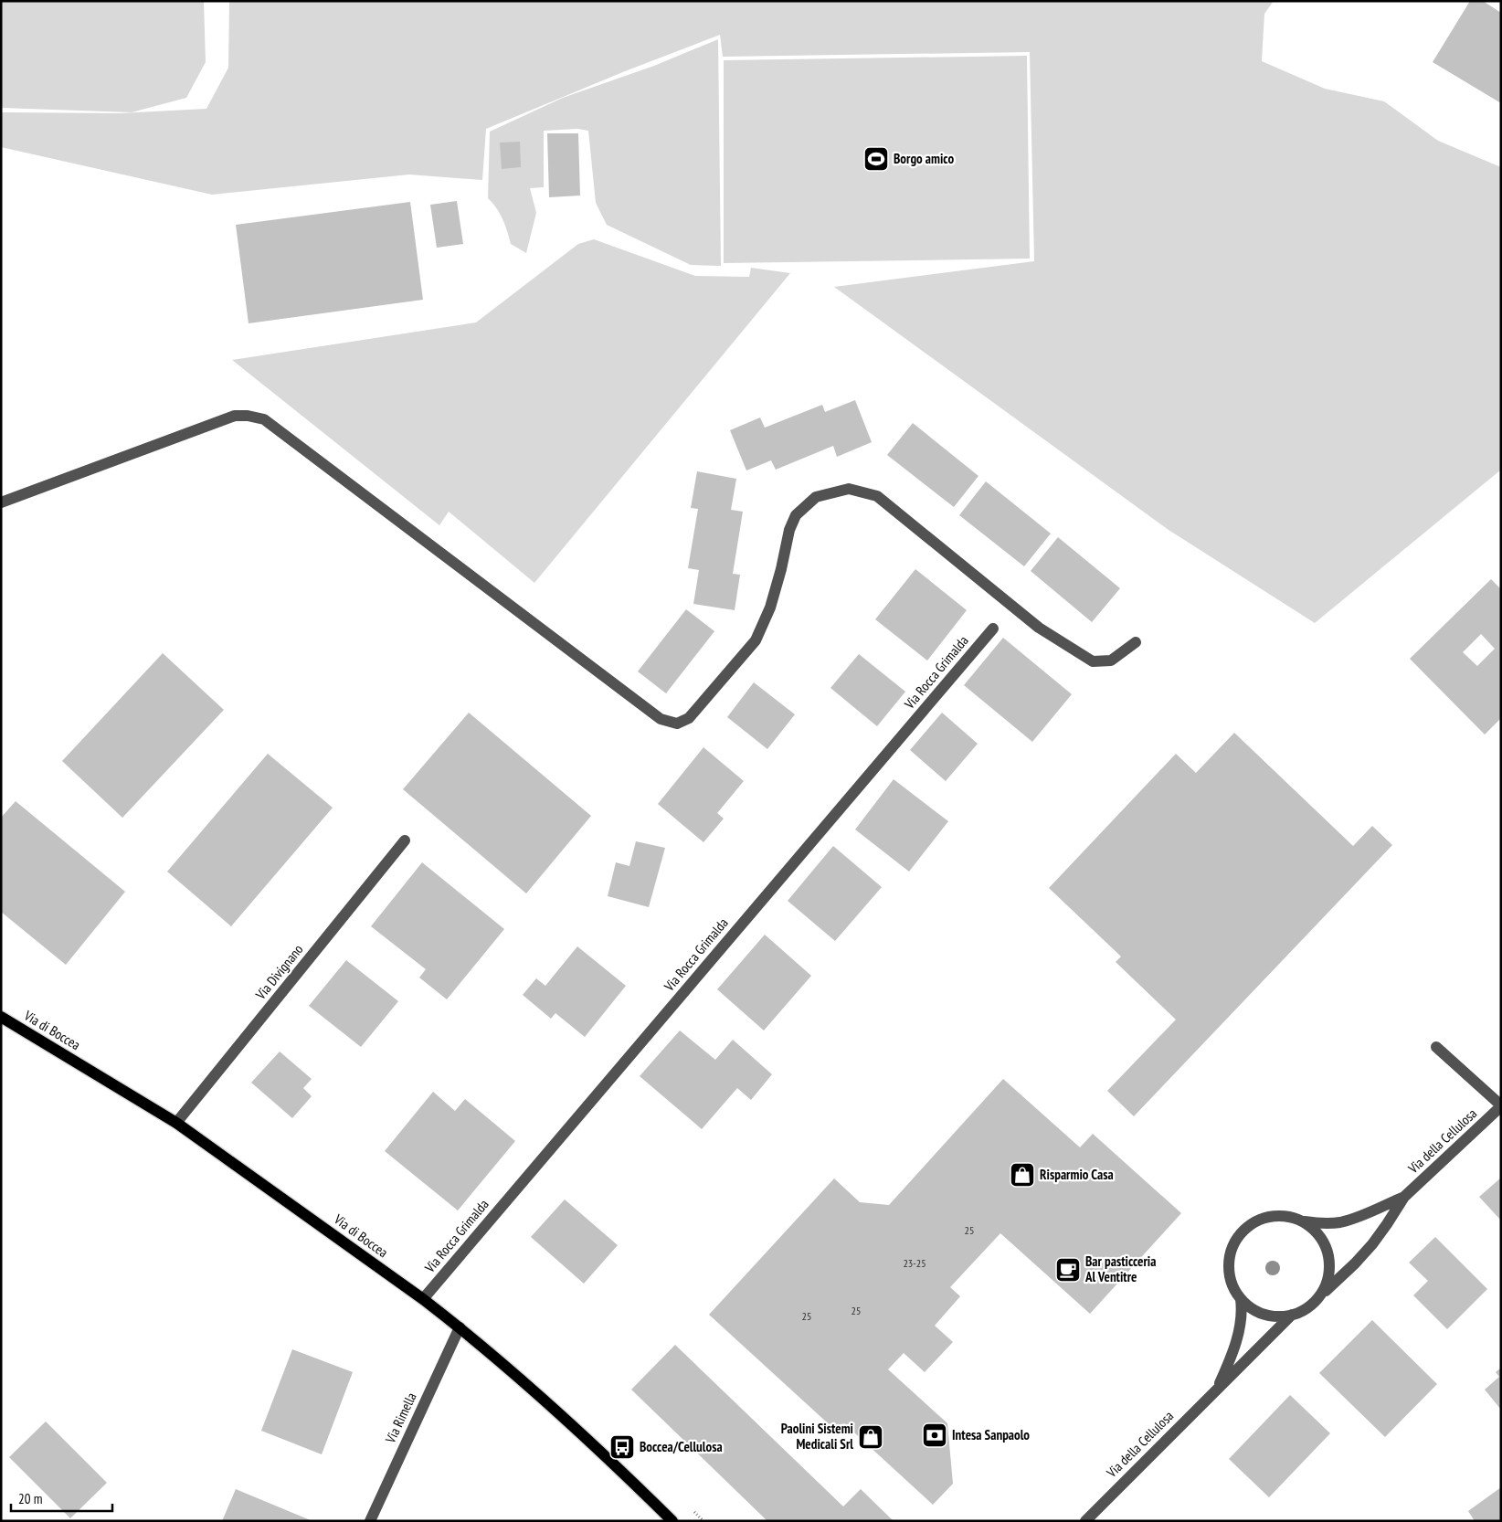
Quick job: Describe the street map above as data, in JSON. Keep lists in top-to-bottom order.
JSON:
{
  "streets": {
    "main road": ["Via di Boccea"],
    "street": [
      "Via Rocca Grimalda",
      "Via Divignano",
      "Via della Cellulosa",
      "Via Rimella"
    ]
  },
  "crossings": [
    ["Via Rocca Grimalda", "Via di Boccea"],
    ["Via Divignano", "Via di Boccea"],
    ["Via di Boccea", "Via Rimella"]
  ],
  "places": {
    "sports": ["Borgo amico"],
    "shop": ["Risparmio Casa", "Paolini Sistemi Medicali Srl"],
    "cafe": ["Bar pasticceria Al Ventitre"],
    "bank": ["Intesa Sanpaolo"],
    "bus stop": ["Boccea/Cellulosa"]
  },
  "house_numbers": [
    "25",
    "23-25",
    "25",
    "25"
  ],
  "scale_bar": "20 m"
}
